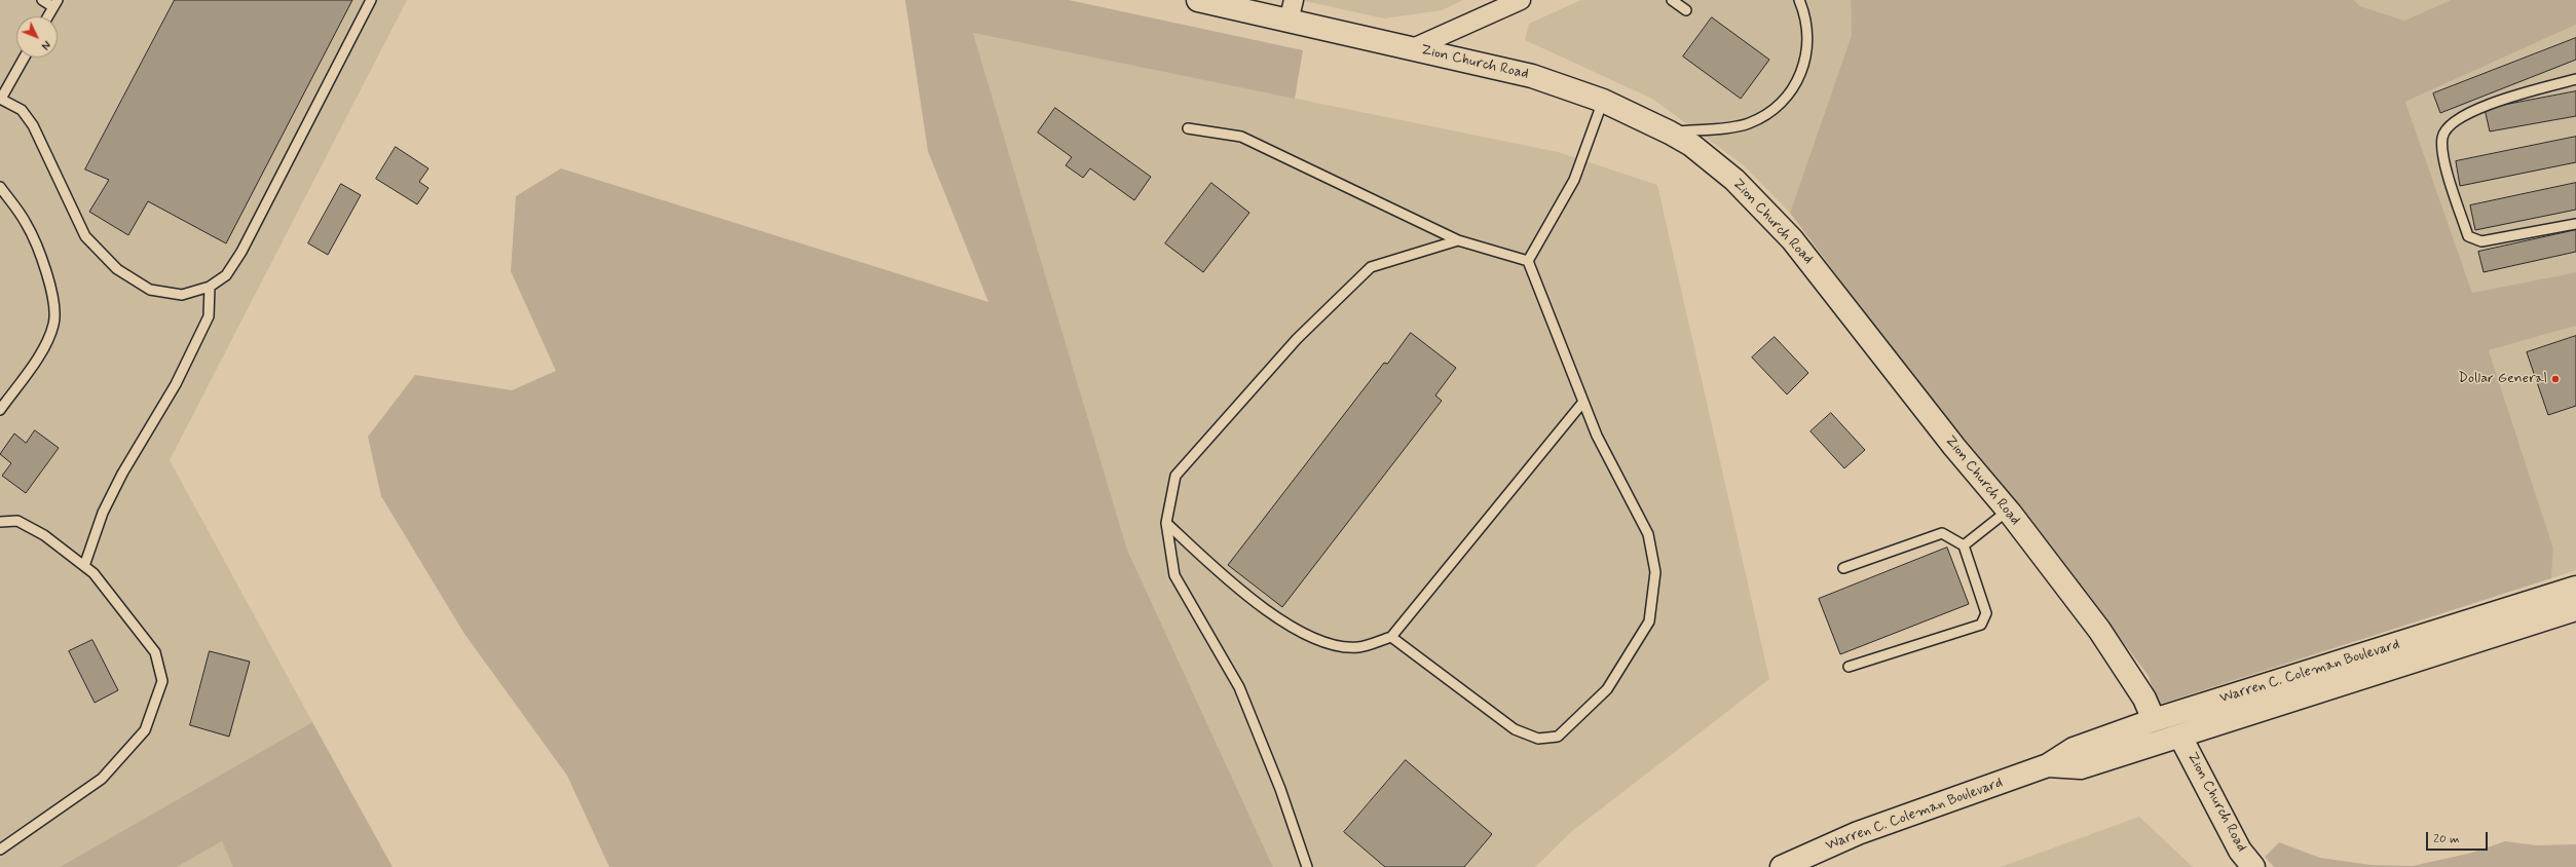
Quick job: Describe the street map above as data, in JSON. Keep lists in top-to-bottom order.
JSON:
{
  "streets": {
    "main road": ["Zion Church Road", "Warren C. Coleman Boulevard"]
  },
  "crossings": [
    ["Zion Church Road", "Warren C. Coleman Boulevard"]
  ],
  "places": ["Dollar General"],
  "scale_bar": "20 m",
  "north": "bottom right"
}
